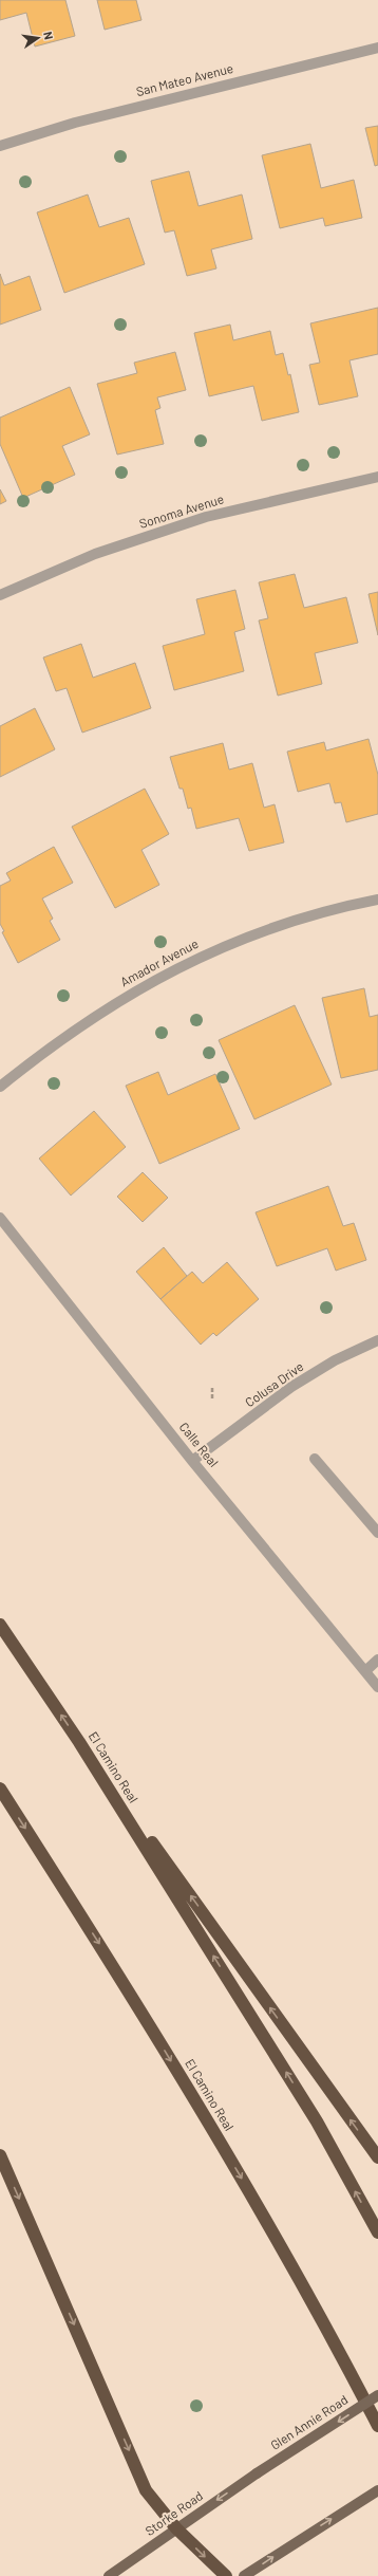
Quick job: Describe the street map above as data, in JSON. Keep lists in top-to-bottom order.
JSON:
{
  "streets": {
    "highway": ["El Camino Real"],
    "main road": ["Glen Annie Road", "Storke Road"],
    "street": [
      "San Mateo Avenue",
      "Sonoma Avenue",
      "Amador Avenue",
      "Colusa Drive",
      "Calle Real"
    ]
  },
  "crossings": [
    ["Colusa Drive", "Calle Real"],
    ["Glen Annie Road", "Storke Road"]
  ],
  "north": "right"
}
